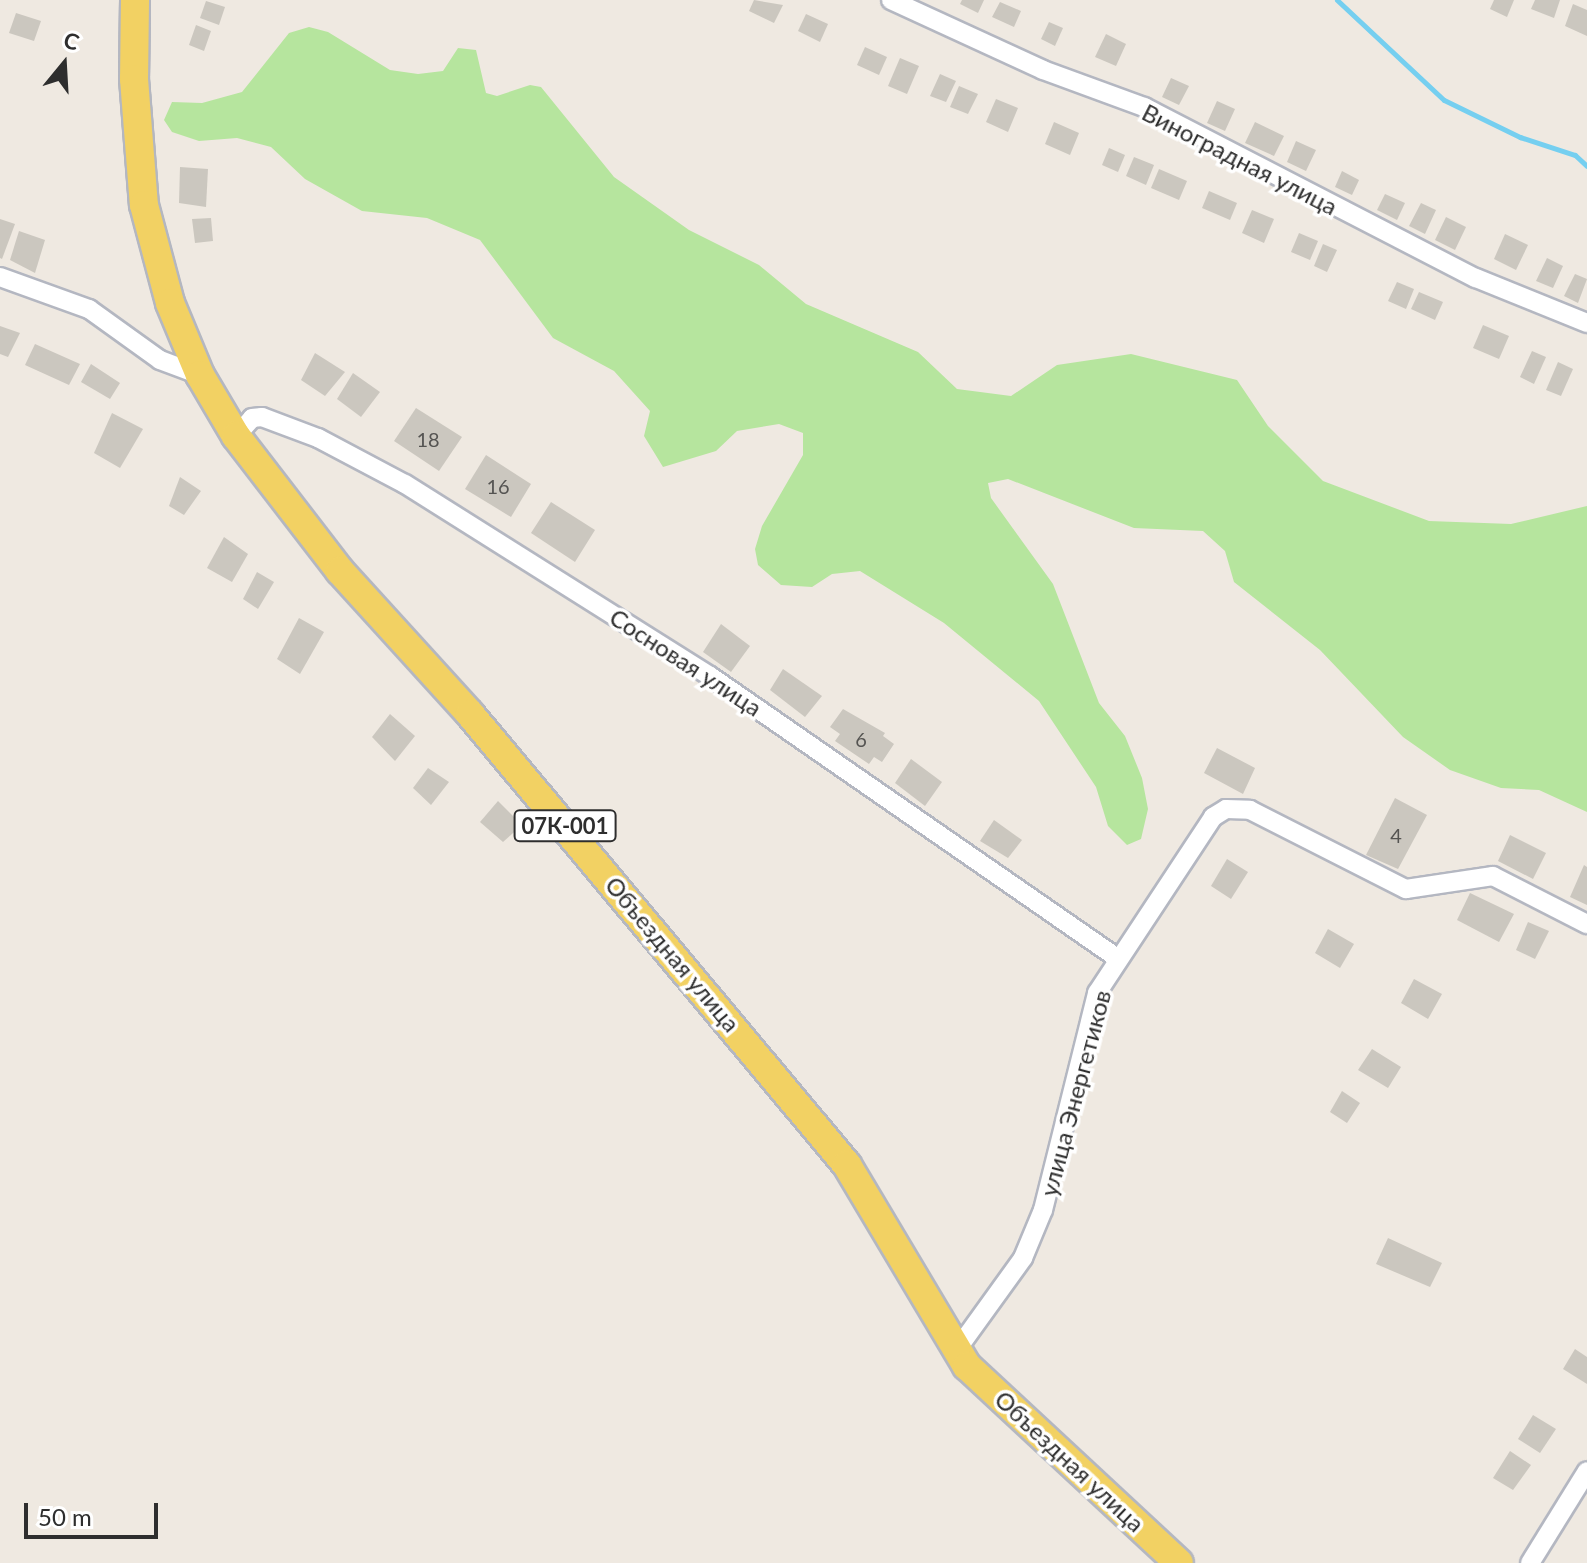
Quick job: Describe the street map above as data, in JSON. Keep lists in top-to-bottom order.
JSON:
{
  "streets": {
    "main road": ["07К-001", "Объездная улица"],
    "street": ["Виноградная улица", "Сосновая улица", "улица Энергетиков"]
  },
  "crossings": [
    ["Сосновая улица", "Объездная улица"],
    ["Сосновая улица", "улица Энергетиков"],
    ["Объездная улица", "улица Энергетиков"]
  ],
  "house_numbers": [
    "18",
    "16",
    "6",
    "4"
  ],
  "scale_bar": "50 m",
  "north": "top"
}
